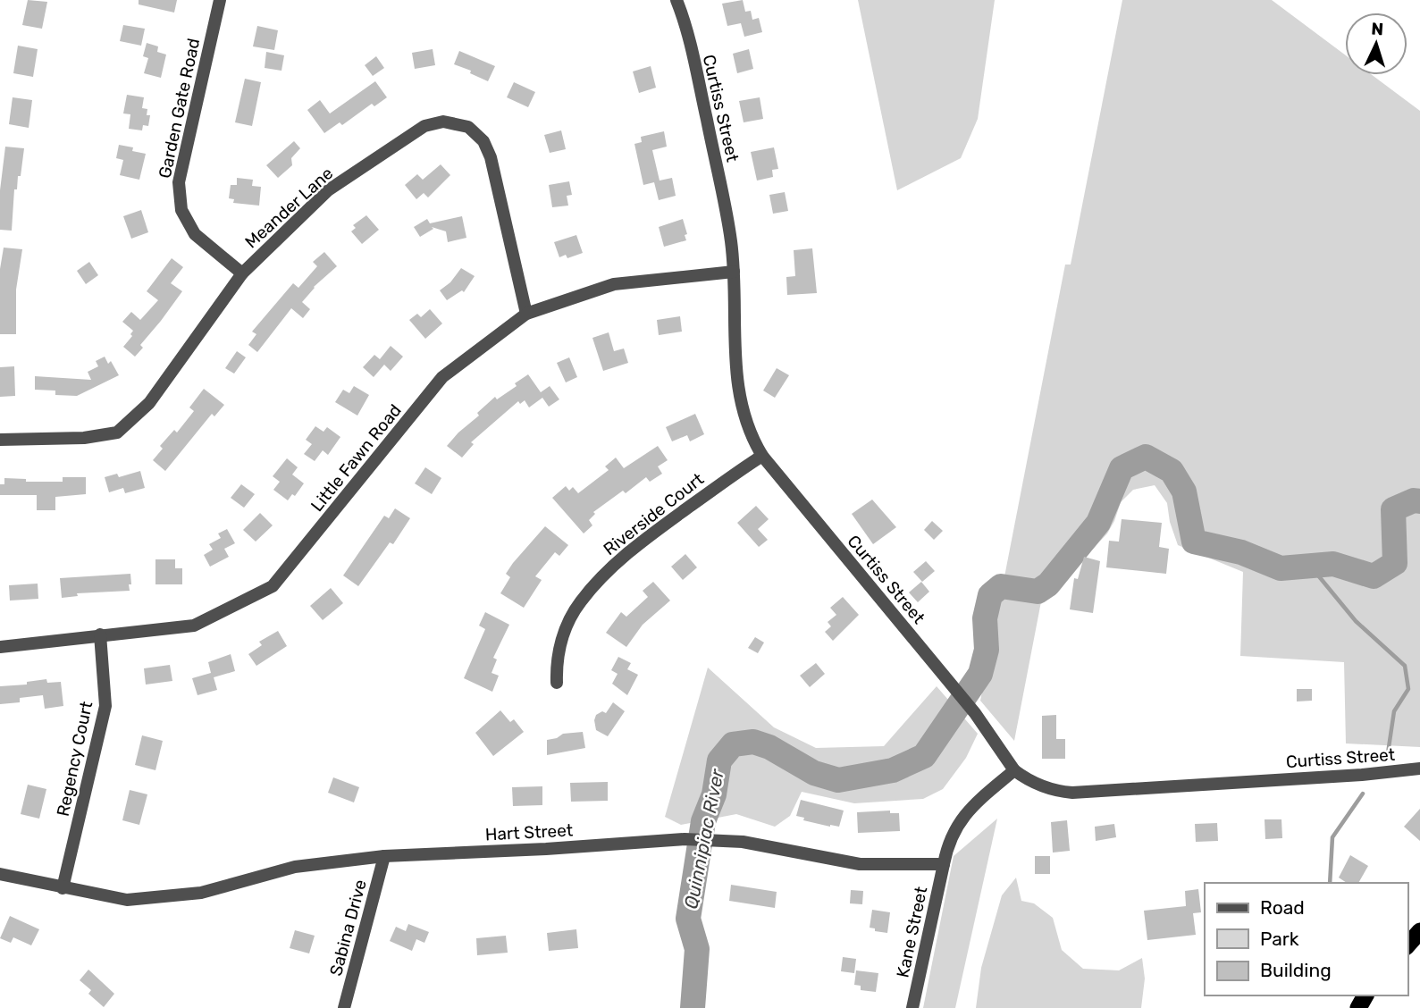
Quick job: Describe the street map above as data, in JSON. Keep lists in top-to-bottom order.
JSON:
{
  "streets": {
    "street": [
      "Garden Gate Road",
      "Curtiss Street",
      "Meander Lane",
      "Little Fawn Road",
      "Riverside Court",
      "Regency Court",
      "Hart Street",
      "Sabina Drive",
      "Kane Street"
    ]
  },
  "crossings": [
    ["Garden Gate Road", "Meander Lane"],
    ["Curtiss Street", "Little Fawn Road"],
    ["Curtiss Street", "Riverside Court"],
    ["Meander Lane", "Little Fawn Road"],
    ["Little Fawn Road", "Regency Court"],
    ["Regency Court", "Hart Street"],
    ["Hart Street", "Sabina Drive"],
    ["Hart Street", "Kane Street"]
  ],
  "water": ["Quinnipiac River"],
  "legend": ["Road", "Park", "Building"],
  "north": "top"
}
